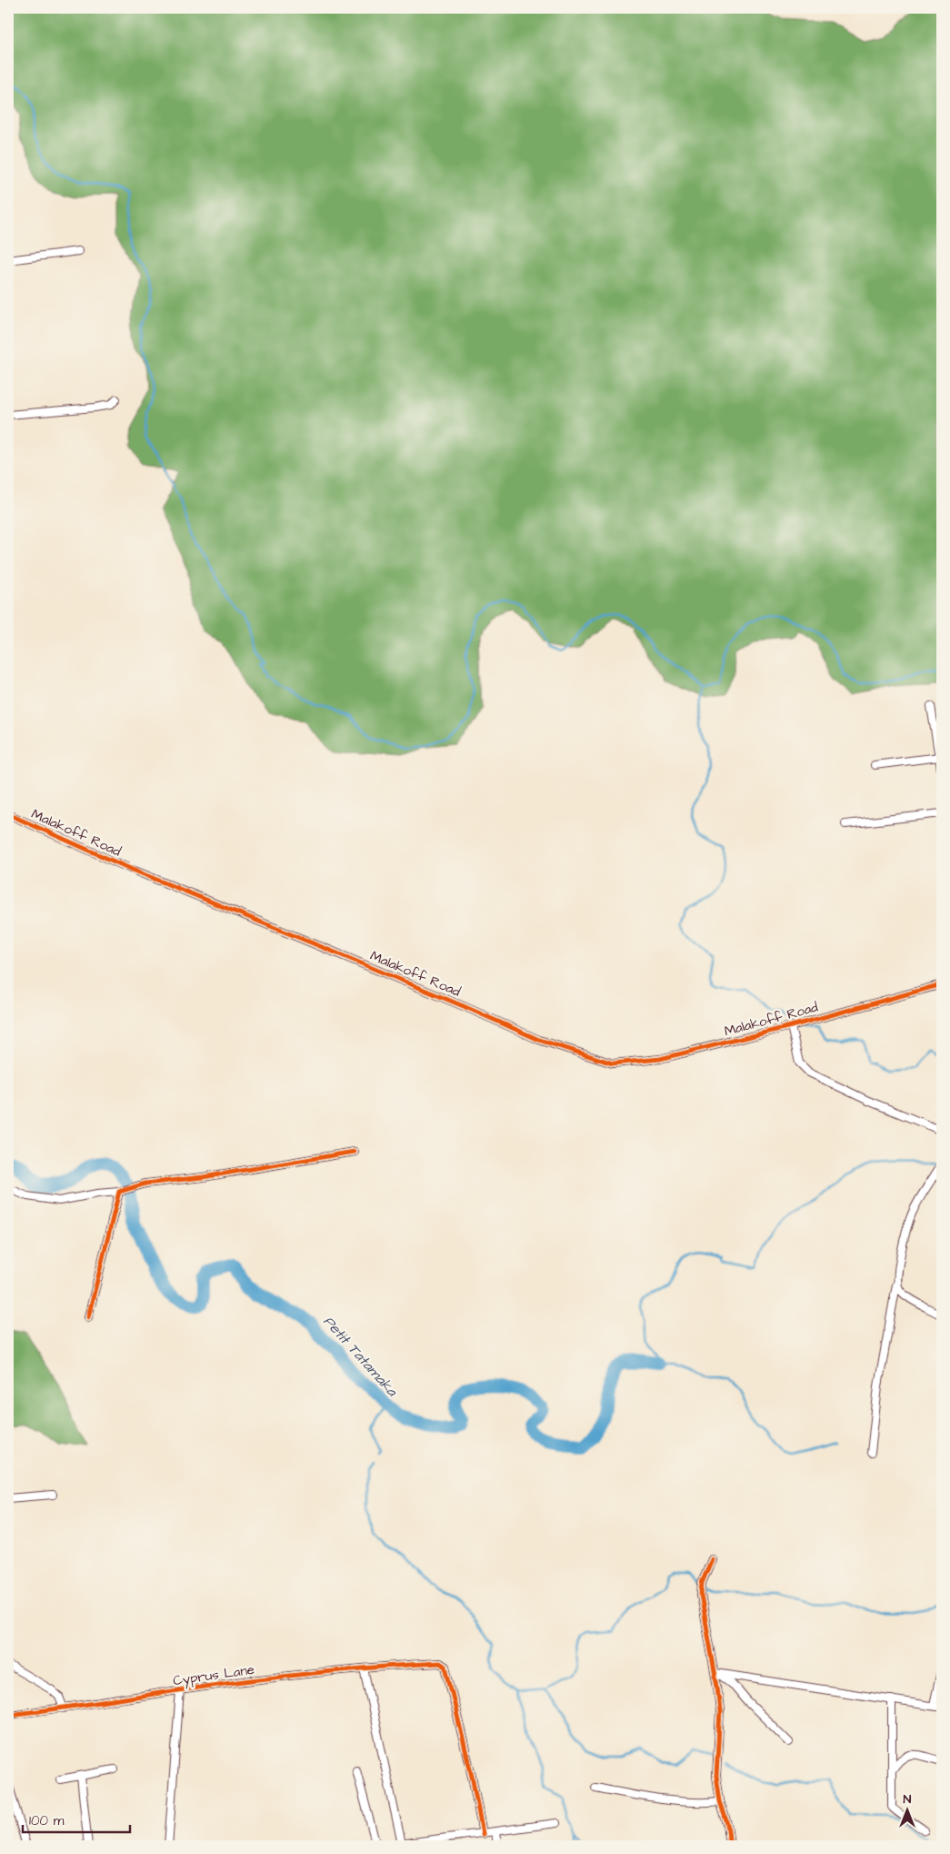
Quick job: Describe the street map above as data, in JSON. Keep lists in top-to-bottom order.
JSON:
{
  "streets": {
    "street": ["Malakoff Road", "Cyprus Lane"]
  },
  "water": ["Petit Tatamaka"],
  "scale_bar": "100 m",
  "north": "top"
}
